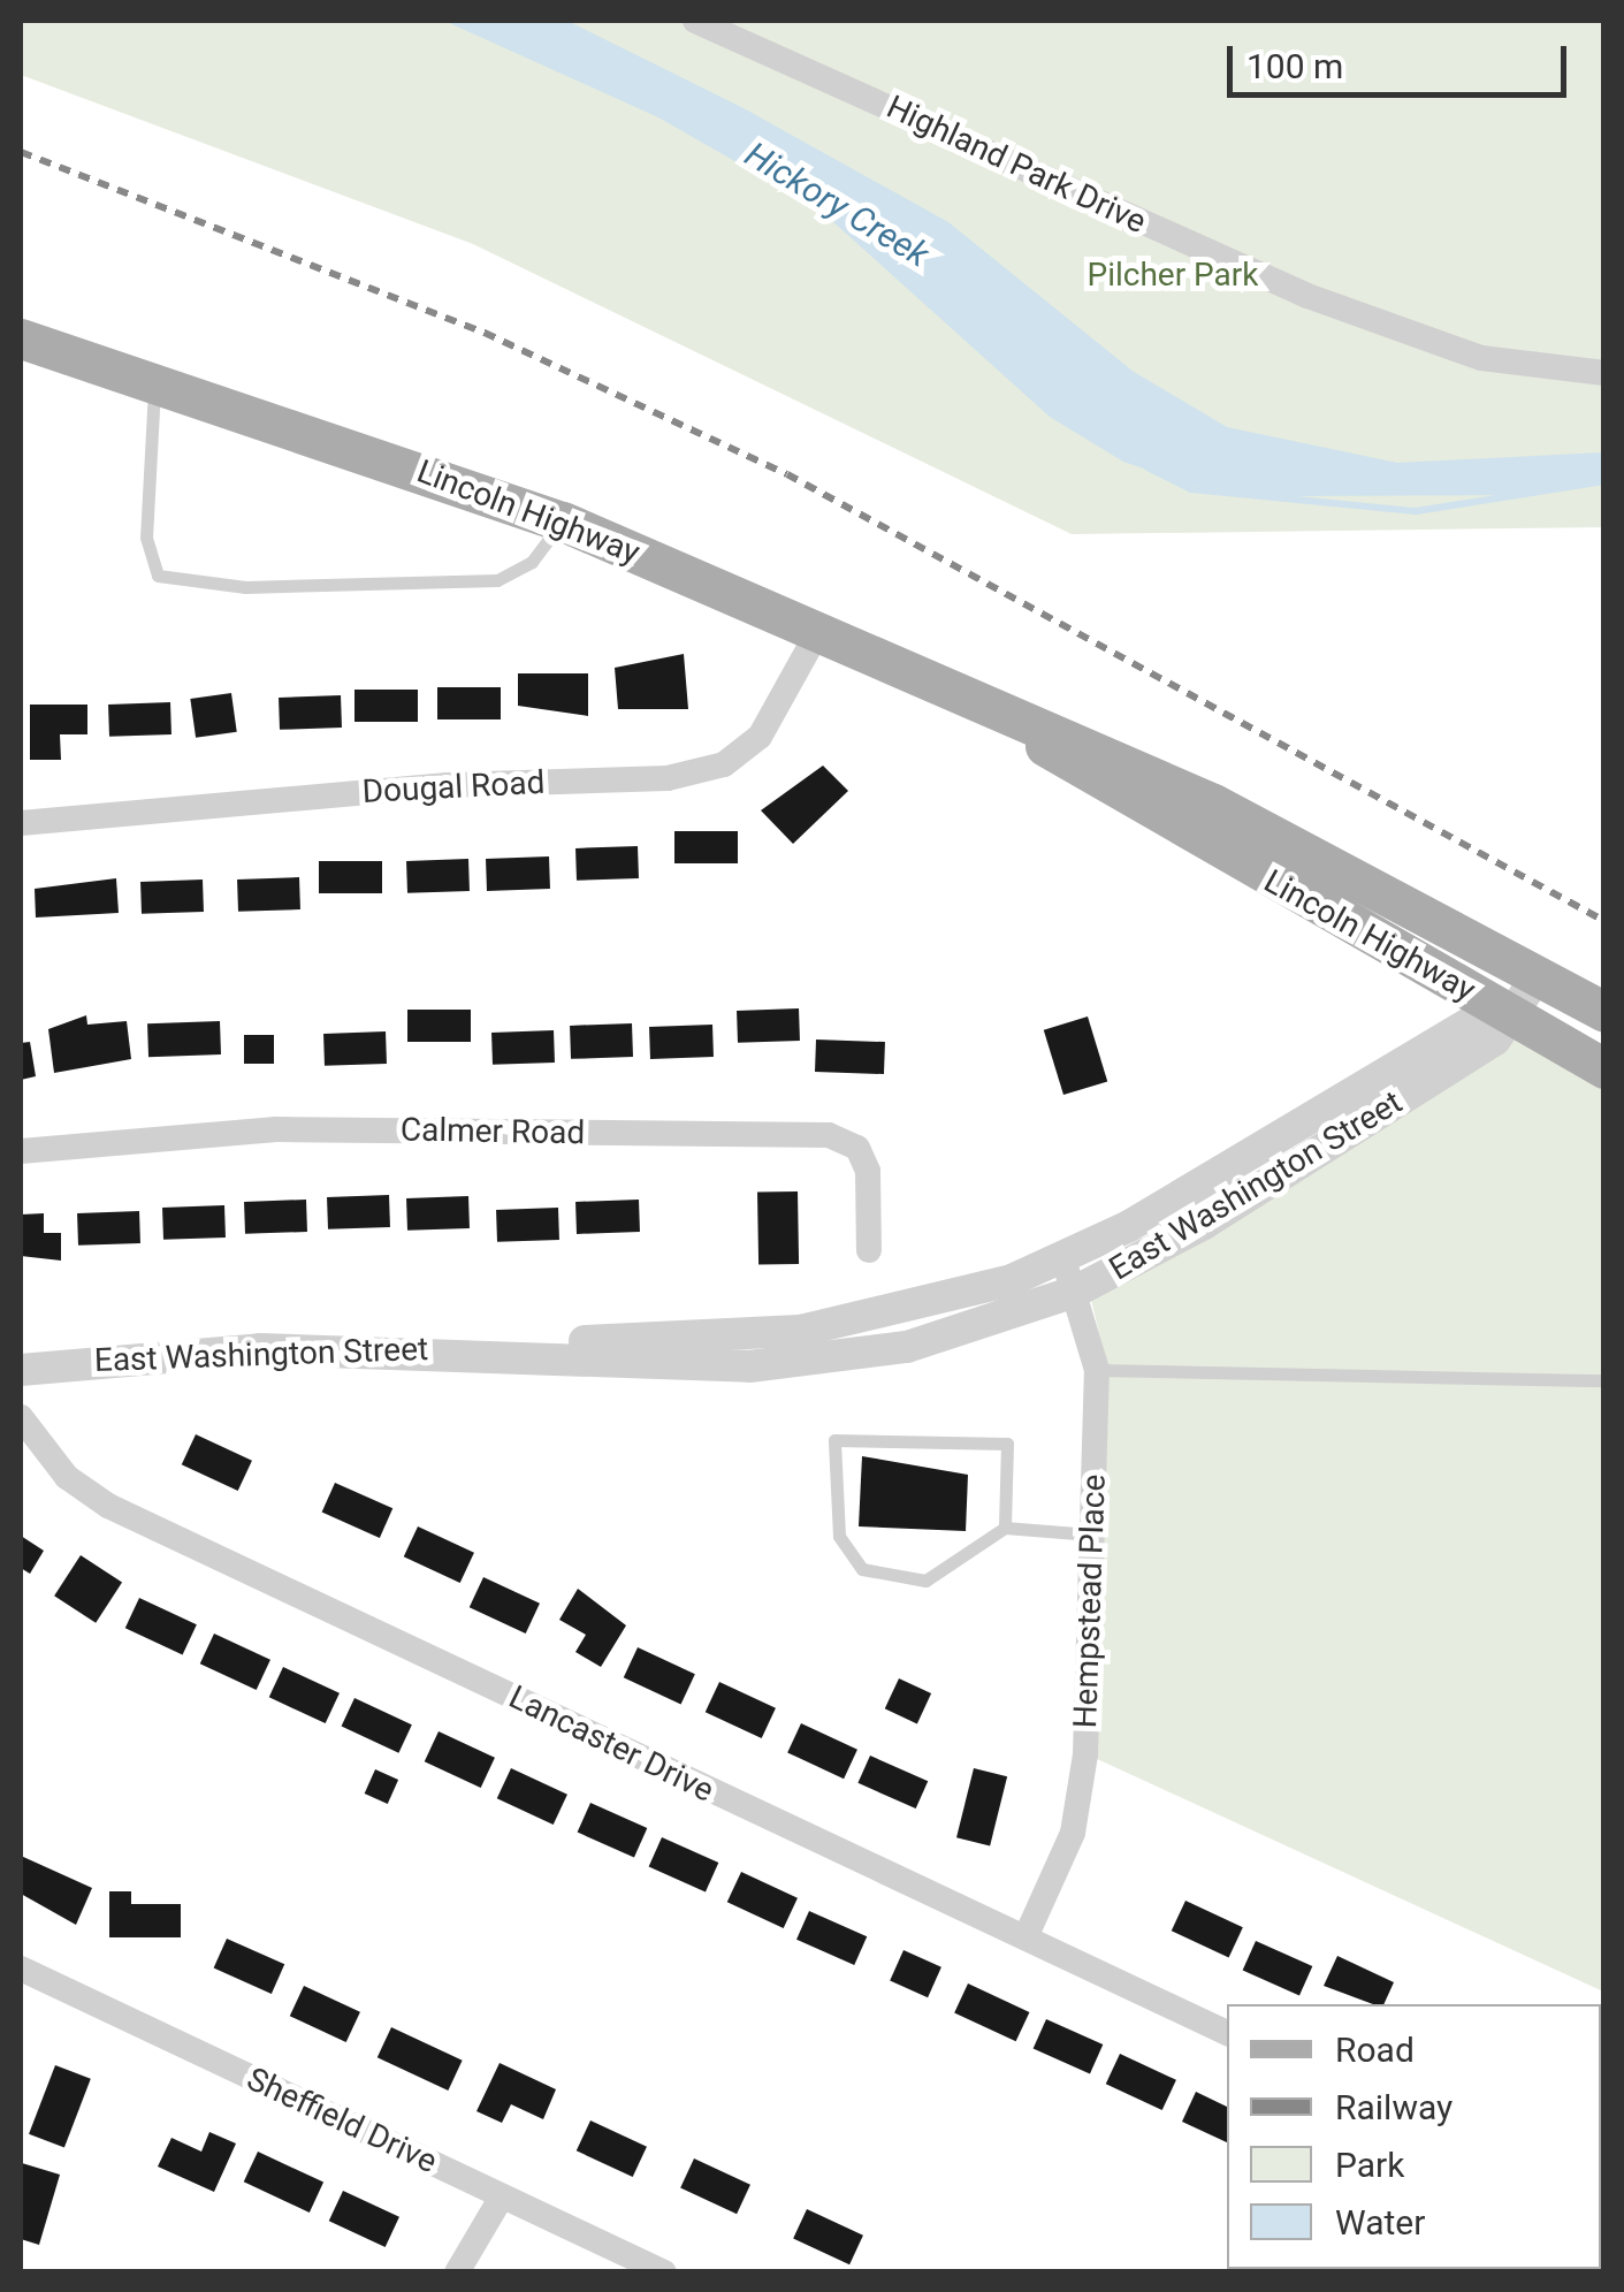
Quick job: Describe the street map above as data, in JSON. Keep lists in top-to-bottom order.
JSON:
{
  "streets": {
    "main road": ["Lincoln Highway"],
    "street": [
      "Highland Park Drive",
      "Dougal Road",
      "Calmer Road",
      "East Washington Street",
      "Hempstead Place",
      "Lancaster Drive",
      "Sheffield Drive"
    ]
  },
  "crossings": [
    ["Lincoln Highway", "Dougal Road"],
    ["Lincoln Highway", "East Washington Street"],
    ["East Washington Street", "Hempstead Place"],
    ["Hempstead Place", "Lancaster Drive"]
  ],
  "water": ["Hickory Creek"],
  "parks": ["Pilcher Park"],
  "legend": [
    "Road",
    "Railway",
    "Park",
    "Water"
  ],
  "scale_bar": "100 m"
}
